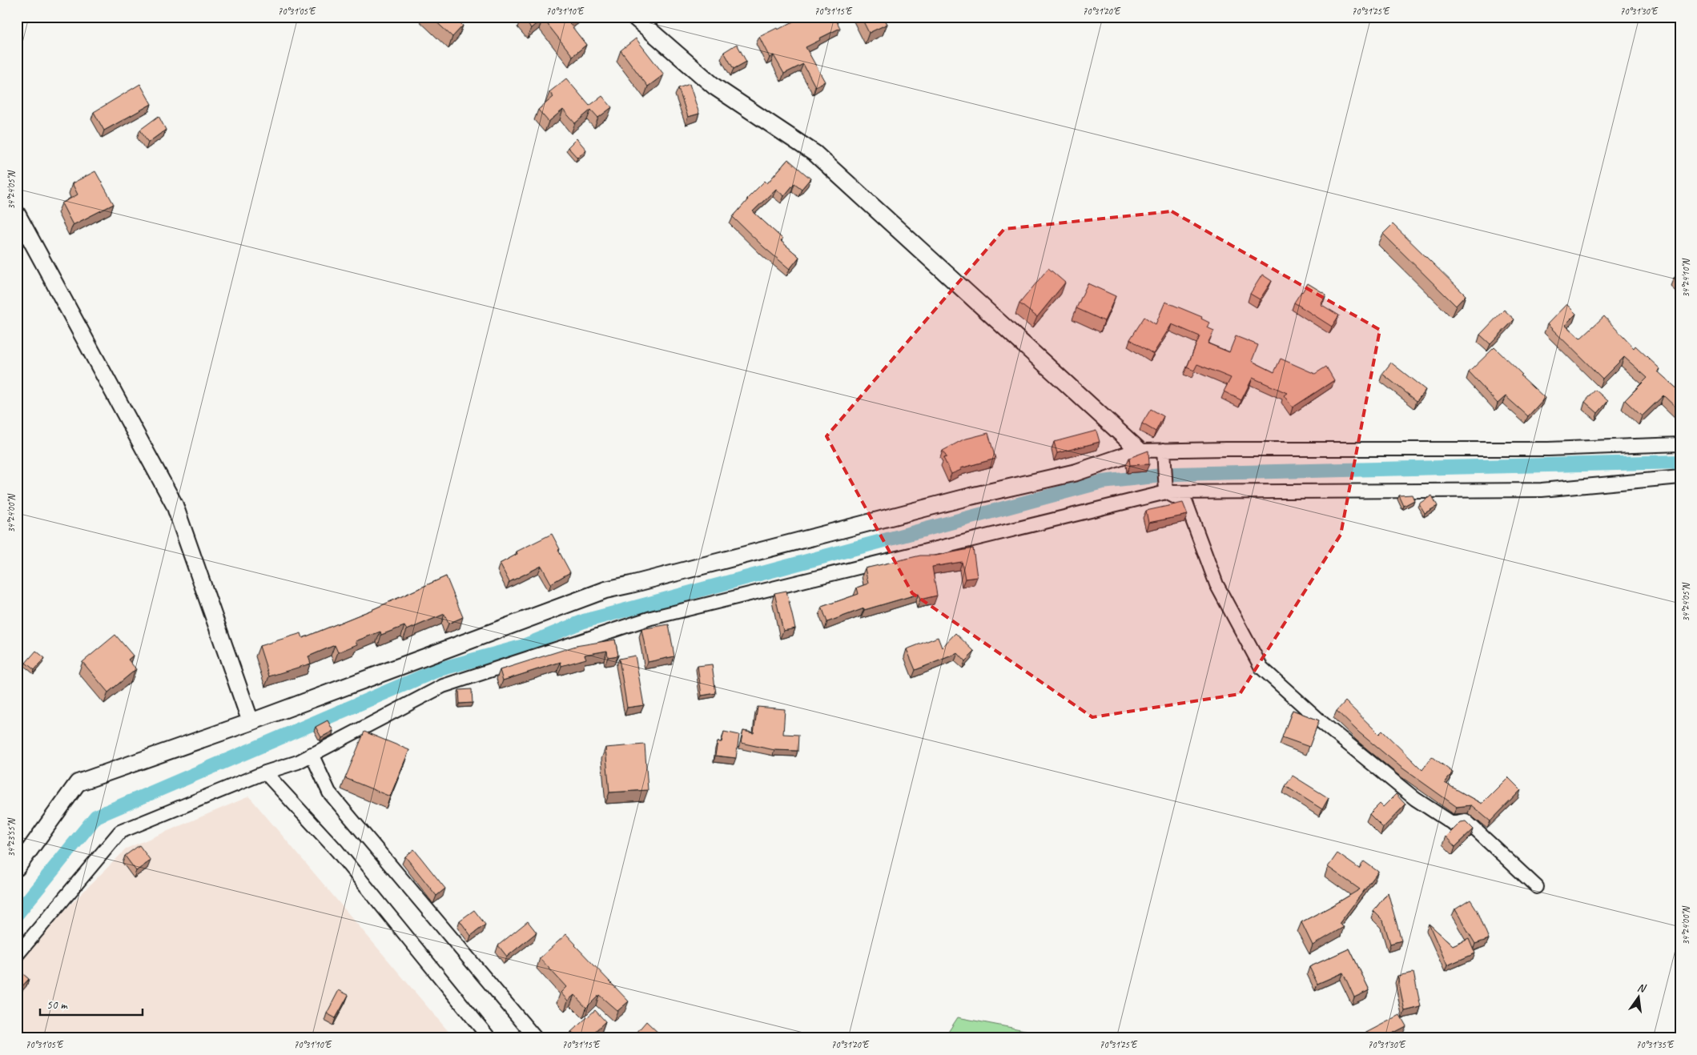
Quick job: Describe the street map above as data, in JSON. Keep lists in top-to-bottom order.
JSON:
{
  "scale_bar": "50 m",
  "north": "top",
  "coordinates": [
    "70°31'05\"E",
    "70°31'10\"E",
    "70°31'15\"E",
    "70°31'20\"E",
    "70°31'25\"E",
    "70°31'30\"E",
    "34°24'05\"N",
    "34°24'10\"N",
    "34°24'00\"N",
    "34°23'55\"N",
    "70°31'35\"E"
  ]
}
